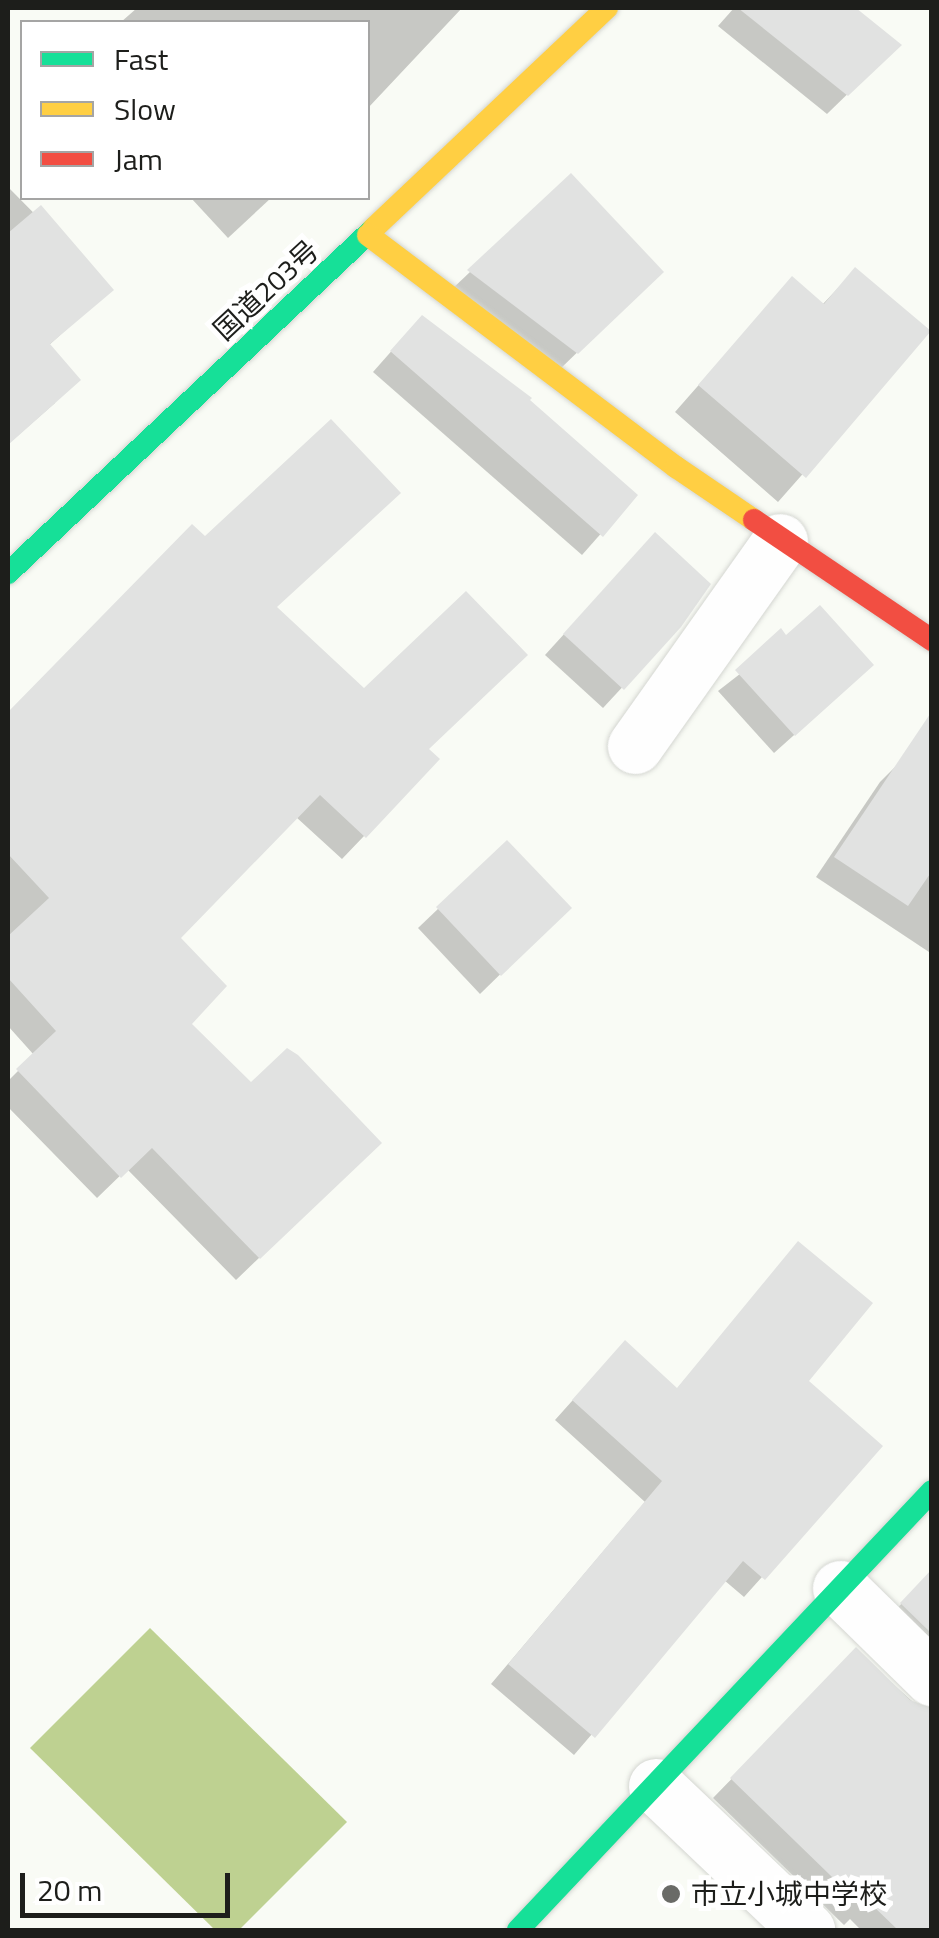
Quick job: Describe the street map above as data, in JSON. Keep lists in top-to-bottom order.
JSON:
{
  "streets": {
    "main road": ["国道203号"]
  },
  "places": ["市立小城中学校"],
  "legend": ["Fast", "Slow", "Jam"],
  "scale_bar": "20 m"
}
